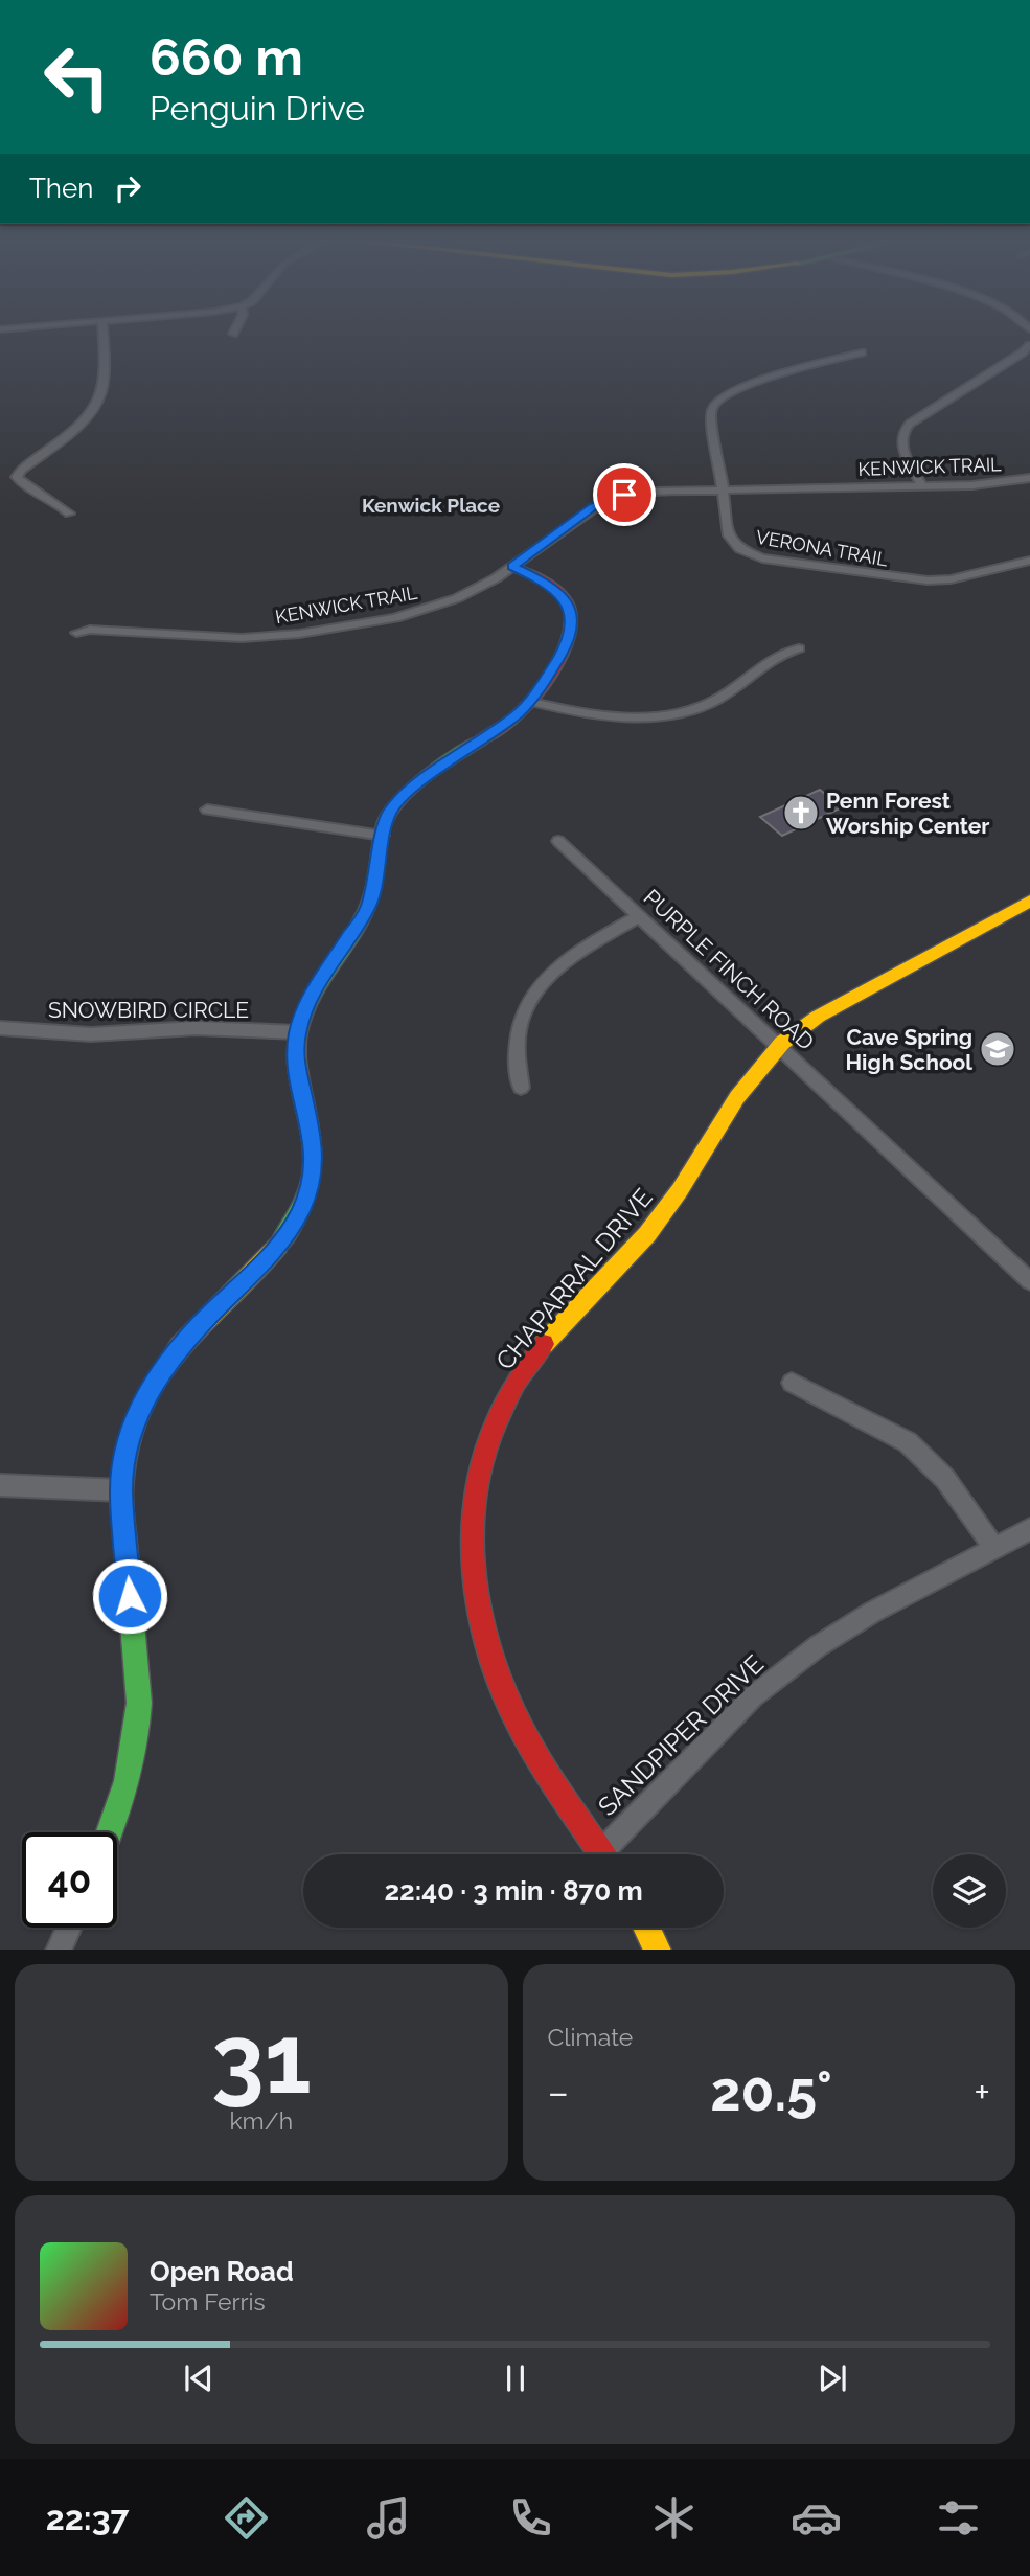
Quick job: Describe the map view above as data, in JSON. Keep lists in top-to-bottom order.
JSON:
{
  "streets": {
    "street": [
      "KENWICK TRAIL",
      "VERONA TRAIL",
      "PURPLE FINCH ROAD",
      "SNOWBIRD CIRCLE",
      "CHAPARRAL DRIVE",
      "SANDPIPER DRIVE"
    ]
  },
  "crossings": [
    ["KENWICK TRAIL", "VERONA TRAIL"],
    ["PURPLE FINCH ROAD", "CHAPARRAL DRIVE"]
  ],
  "districts": ["Kenwick Place"],
  "places": {
    "church": ["Penn Forest Worship Center"],
    "school or university": ["Cave Spring High School"]
  },
  "page": {
    "turn": ["660 m", "Penguin Drive"],
    "then": "Then",
    "limit": "40",
    "trip": "22:40 · 3 min · 870 m",
    "tile": [
      ["31", "km/h"],
      "Climate"
    ],
    "heat": ["−", "20.5°", "+"],
    "song": ["Open Road", "Tom Ferris"],
    "tabs": "22:37"
  }
}
